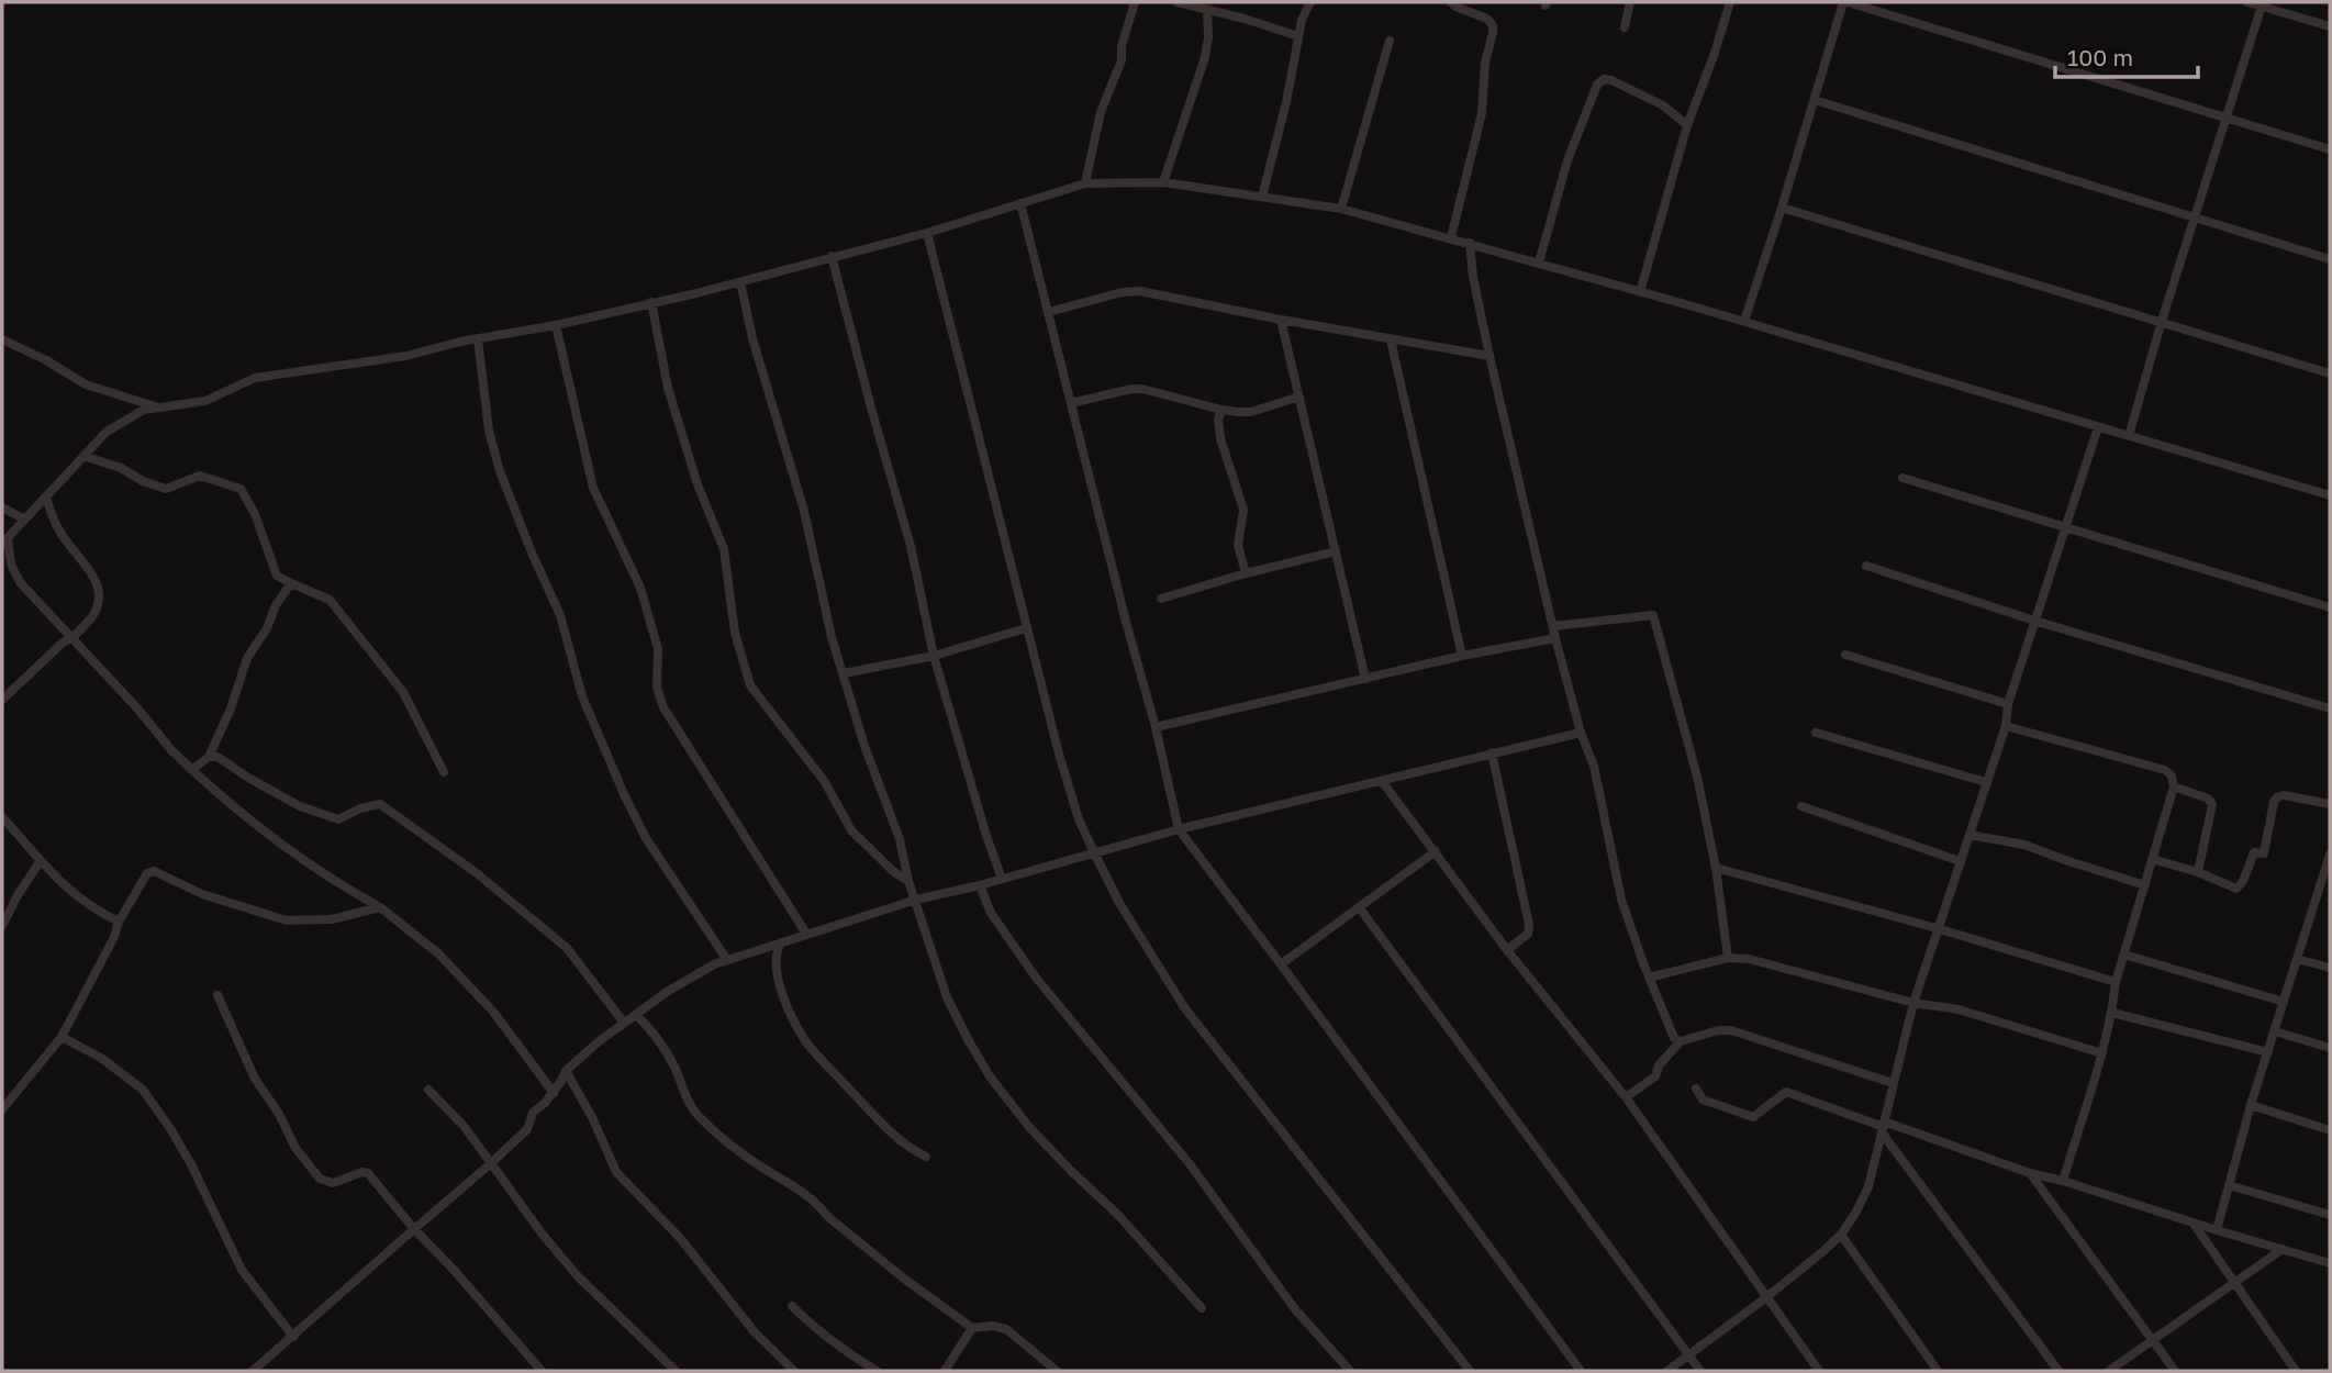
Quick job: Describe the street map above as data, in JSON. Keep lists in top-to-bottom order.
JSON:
{
  "scale_bar": "100 m"
}
